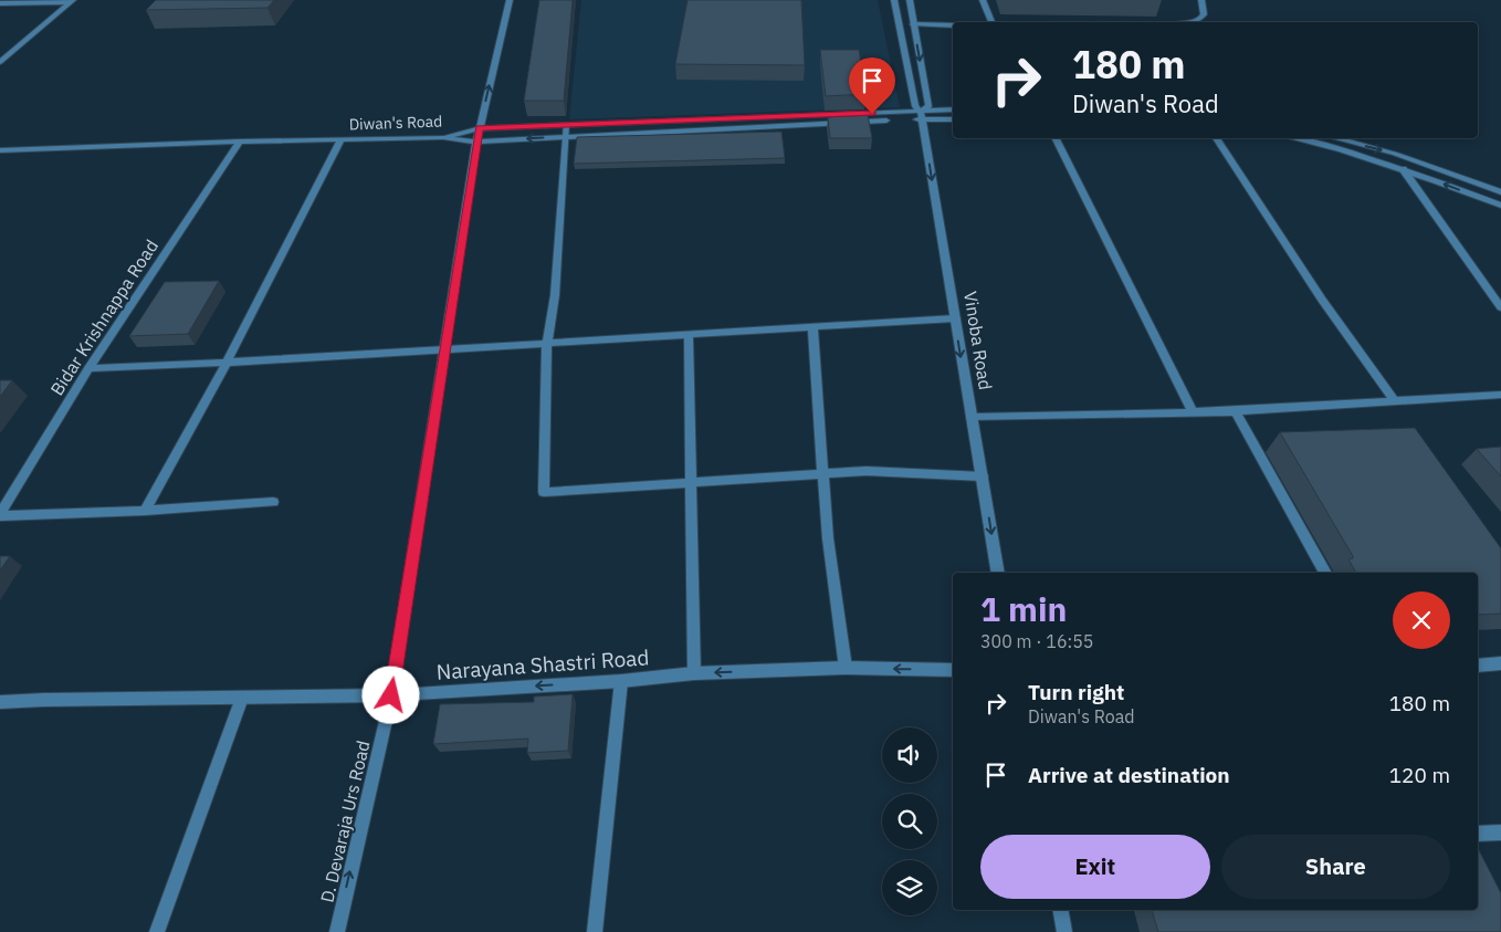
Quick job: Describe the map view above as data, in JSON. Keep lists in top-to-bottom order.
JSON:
{
  "streets": {
    "street": [
      "Diwan's Road",
      "Bidar Krishnappa Road",
      "Vinoba Road",
      "Narayana Shastri Road",
      "D. Devaraja Urs Road"
    ]
  },
  "crossings": [
    ["Diwan's Road", "Bidar Krishnappa Road"],
    ["Diwan's Road", "Vinoba Road"],
    ["Diwan's Road", "D. Devaraja Urs Road"],
    ["Narayana Shastri Road", "D. Devaraja Urs Road"]
  ],
  "one_way": ["Vinoba Road", "Narayana Shastri Road", "D. Devaraja Urs Road"],
  "page": {
    "turn": ["180 m", "Diwan's Road"],
    "heading": ["1 min", "300 m · 16:55"],
    "list": [
      {
        "name": "Turn right",
        "note": "Diwan's Road",
        "value": "180 m"
      },
      {
        "name": "Arrive at destination",
        "value": "120 m"
      }
    ],
    "buttons": ["Exit", "Share"]
  }
}
